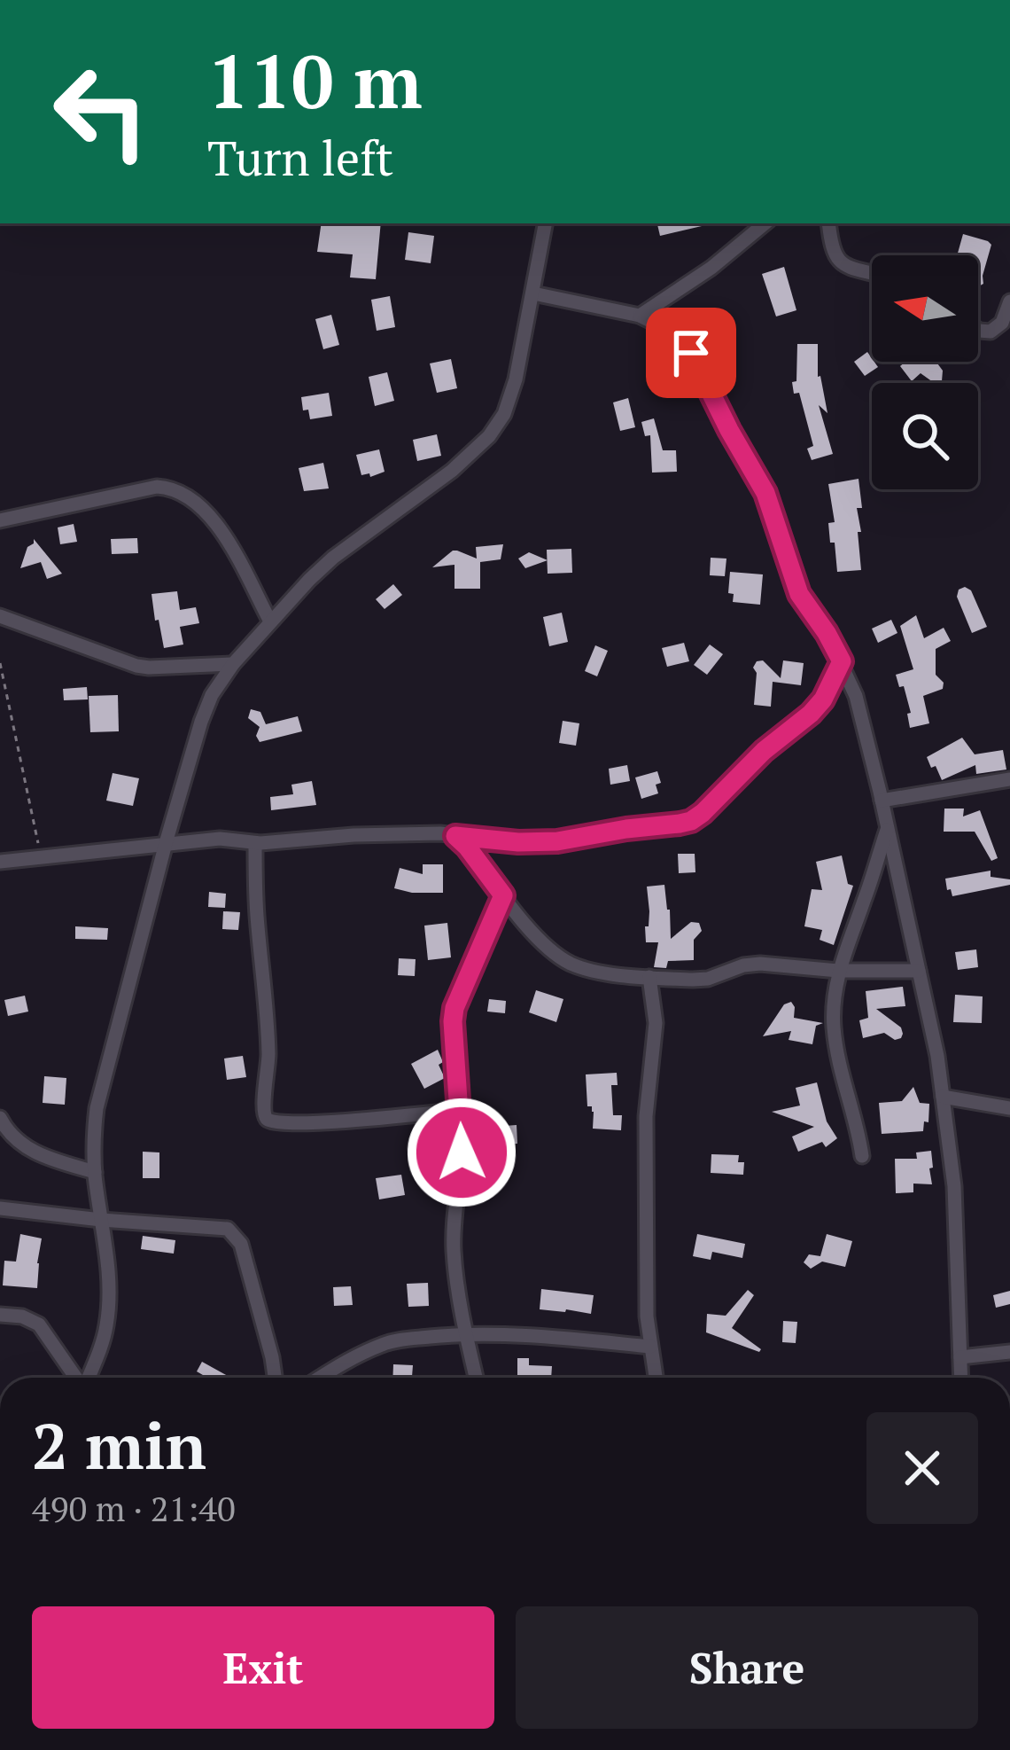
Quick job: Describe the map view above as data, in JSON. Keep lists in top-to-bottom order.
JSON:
{
  "north": "left",
  "page": {
    "turn": ["110 m", "Turn left"],
    "heading": ["2 min", "490 m · 21:40"],
    "buttons": ["Exit", "Share"]
  }
}
